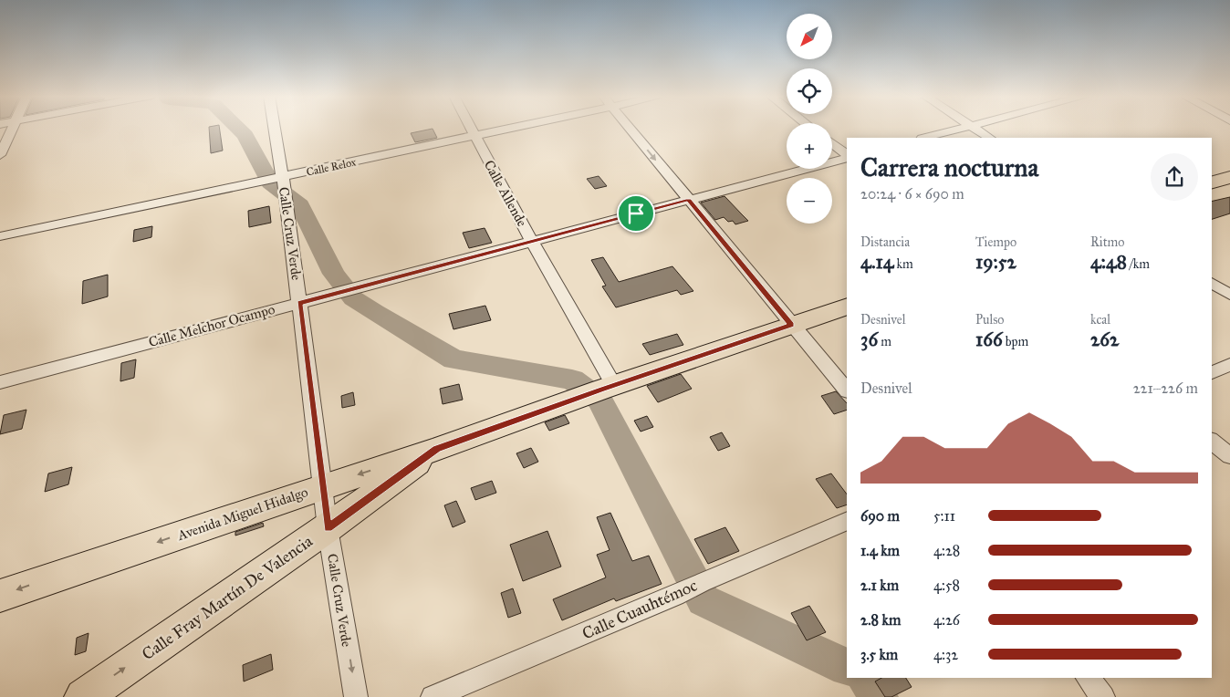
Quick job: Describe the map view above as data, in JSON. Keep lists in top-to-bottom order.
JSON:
{
  "streets": {
    "main road": ["Avenida Miguel Hidalgo", "Calle Fray Martín De Valencia"],
    "street": [
      "Calle Relox",
      "Calle Allende",
      "Calle Cruz Verde",
      "Calle Melchor Ocampo",
      "Calle Cuauhtémoc"
    ]
  },
  "crossings": [
    ["Calle Relox", "Calle Allende"],
    ["Calle Relox", "Calle Cruz Verde"],
    ["Calle Allende", "Calle Melchor Ocampo"],
    ["Calle Allende", "Avenida Miguel Hidalgo"],
    ["Calle Cruz Verde", "Calle Melchor Ocampo"],
    ["Calle Cruz Verde", "Avenida Miguel Hidalgo"],
    ["Calle Cruz Verde", "Calle Fray Martín De Valencia"],
    ["Avenida Miguel Hidalgo", "Calle Fray Martín De Valencia"]
  ],
  "one_way": ["Avenida Miguel Hidalgo", "Calle Fray Martín De Valencia"],
  "north": "bottom left",
  "page": {
    "map_buttons": ["+", "−"],
    "heading": ["Carrera nocturna", "20:24 · 6 × 690 m"],
    "stats": [
      ["Distancia", "4.14 km"],
      ["Tiempo", "19:52"],
      ["Ritmo", "4:48 /km"],
      ["Desnivel", "36 m"],
      ["Pulso", "166 bpm"],
      ["kcal", "262"]
    ],
    "chart": ["Desnivel", "221–226 m"],
    "list": [
      {
        "name": "690 m",
        "note": "5:11"
      },
      {
        "name": "1.4 km",
        "note": "4:28"
      },
      {
        "name": "2.1 km",
        "note": "4:58"
      },
      {
        "name": "2.8 km",
        "note": "4:26"
      },
      {
        "name": "3.5 km",
        "note": "4:32"
      }
    ]
  }
}
